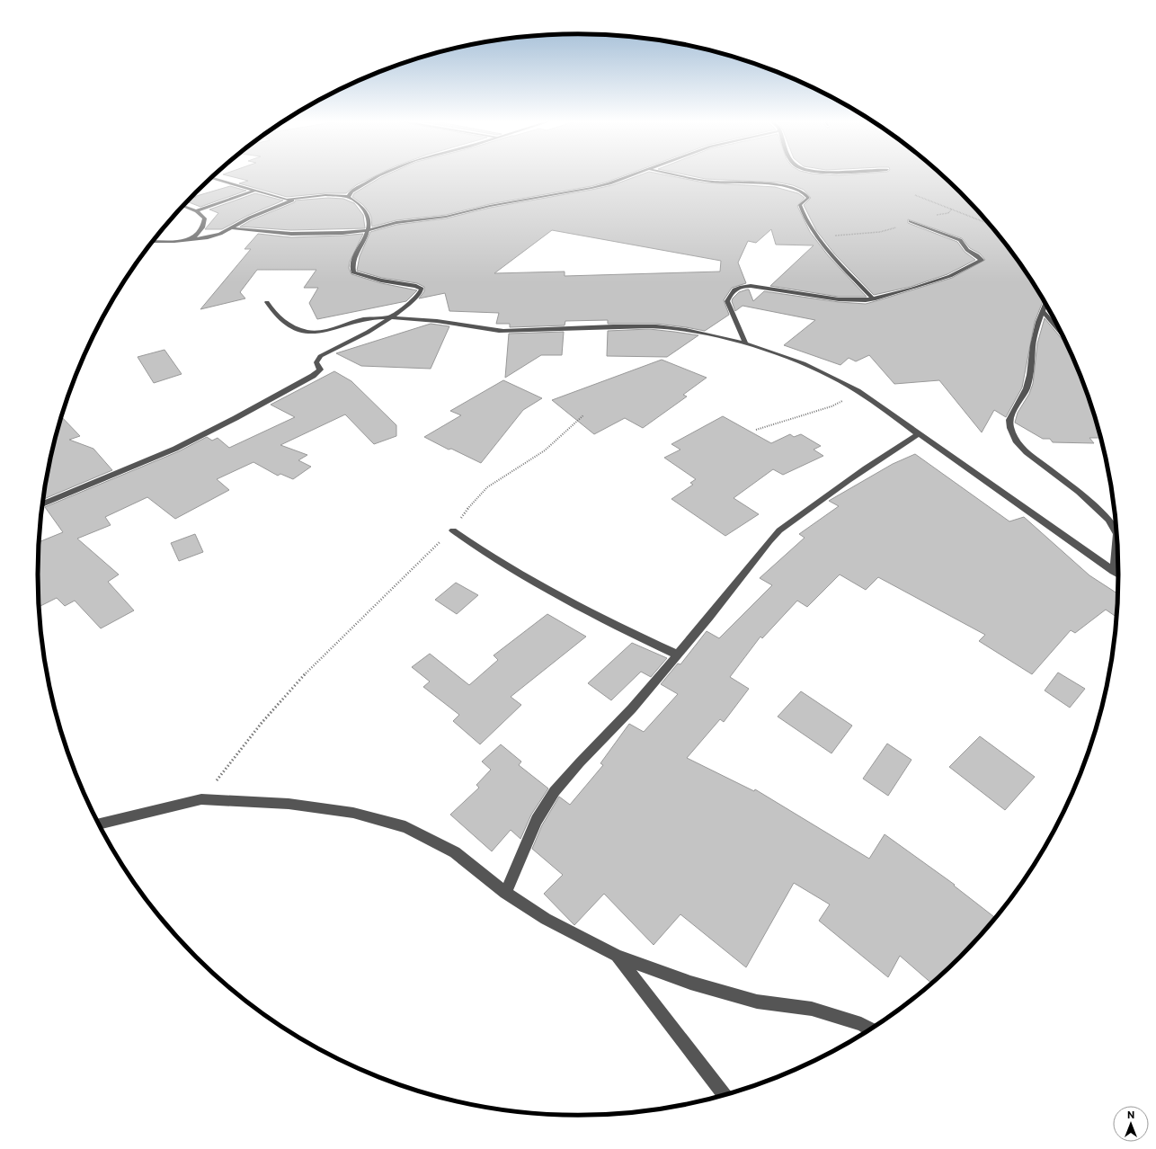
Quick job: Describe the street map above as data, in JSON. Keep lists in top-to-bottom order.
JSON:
{
  "north": "top"
}
